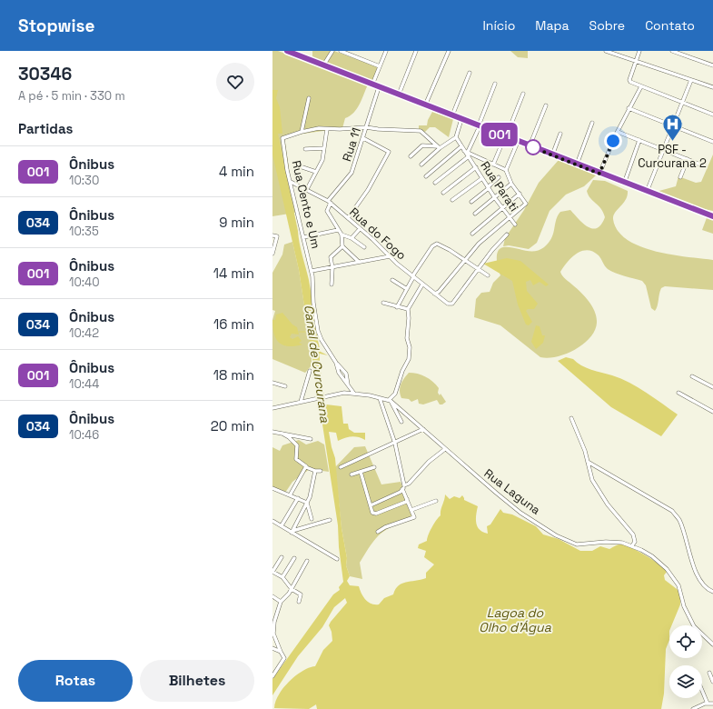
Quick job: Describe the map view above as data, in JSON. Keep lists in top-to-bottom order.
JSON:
{
  "streets": {
    "street": [
      "Rua 11",
      "Rua Parati",
      "Rua Cento e Um",
      "Rua do Fogo",
      "Rua Laguna"
    ]
  },
  "crossings": [
    ["Rua 11", "Rua do Fogo"],
    ["Rua Cento e Um", "Rua do Fogo"],
    ["Rua Cento e Um", "Rua Laguna"]
  ],
  "water": ["Canal de Curcurana", "Lagoa do Olho d'Água"],
  "places": {
    "hospital": ["PSF - Curcurana 2"]
  },
  "lines": ["bus line 001"],
  "page": {
    "header": "Stopwise",
    "nav": [
      "Início",
      "Mapa",
      "Sobre",
      "Contato"
    ],
    "heading": [
      ["30346", "A pé · 5 min · 330 m"],
      "Partidas"
    ],
    "on_map": "001",
    "list": [
      {
        "mark": "001",
        "name": "Ônibus",
        "note": "10:30",
        "value": "4 min"
      },
      {
        "mark": "034",
        "name": "Ônibus",
        "note": "10:35",
        "value": "9 min"
      },
      {
        "mark": "001",
        "name": "Ônibus",
        "note": "10:40",
        "value": "14 min"
      },
      {
        "mark": "034",
        "name": "Ônibus",
        "note": "10:42",
        "value": "16 min"
      },
      {
        "mark": "001",
        "name": "Ônibus",
        "note": "10:44",
        "value": "18 min"
      },
      {
        "mark": "034",
        "name": "Ônibus",
        "note": "10:46",
        "value": "20 min"
      }
    ],
    "buttons": ["Rotas", "Bilhetes"]
  }
}
